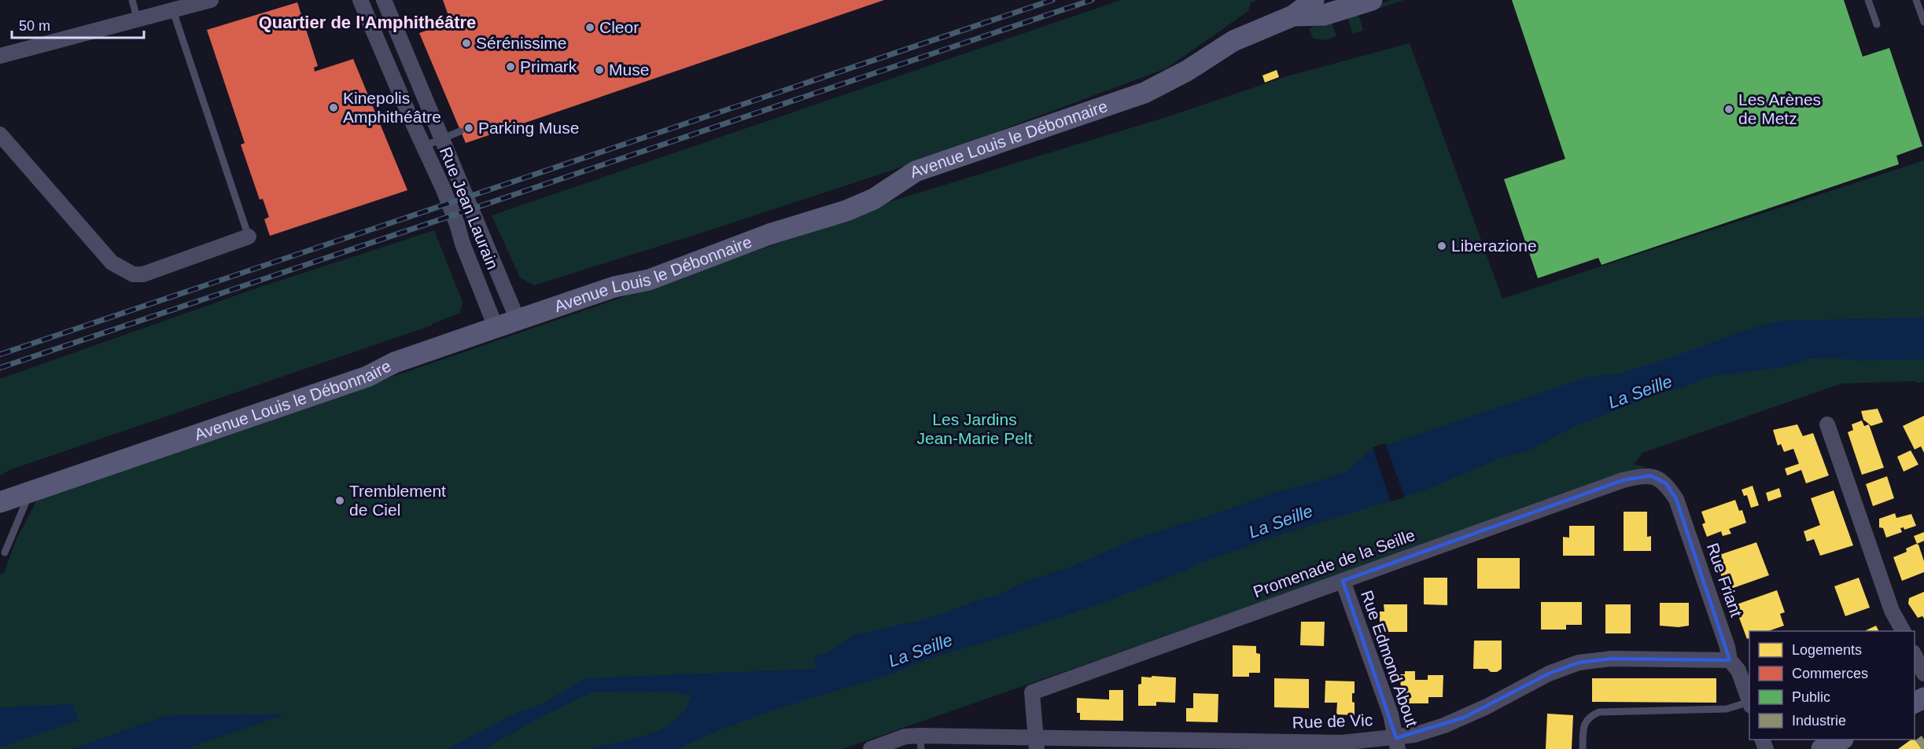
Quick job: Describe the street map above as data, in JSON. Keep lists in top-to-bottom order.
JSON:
{
  "streets": {
    "street": [
      "Avenue Louis le Débonnaire",
      "Rue Jean Laurain",
      "Promenade de la Seille",
      "Rue Friant",
      "Rue Edmond About",
      "Rue de Vic"
    ]
  },
  "crossings": [
    ["Avenue Louis le Débonnaire", "Rue Jean Laurain"],
    ["Promenade de la Seille", "Rue Friant"],
    ["Promenade de la Seille", "Rue Edmond About"],
    ["Promenade de la Seille", "Rue de Vic"],
    ["Rue Friant", "Rue de Vic"],
    ["Rue Edmond About", "Rue de Vic"]
  ],
  "districts": ["Quartier de l'Amphithéâtre"],
  "water": ["La Seille"],
  "parks": ["Les Jardins Jean-Marie Pelt"],
  "places": [
    "Cleor",
    "Sérénissime",
    "Primark",
    "Muse",
    "Kinepolis Amphithéâtre",
    "Les Arènes de Metz",
    "Parking Muse",
    "Liberazione",
    "Tremblement de Ciel"
  ],
  "legend": [
    "Logements",
    "Commerces",
    "Public",
    "Industrie"
  ],
  "scale_bar": "50 m"
}
